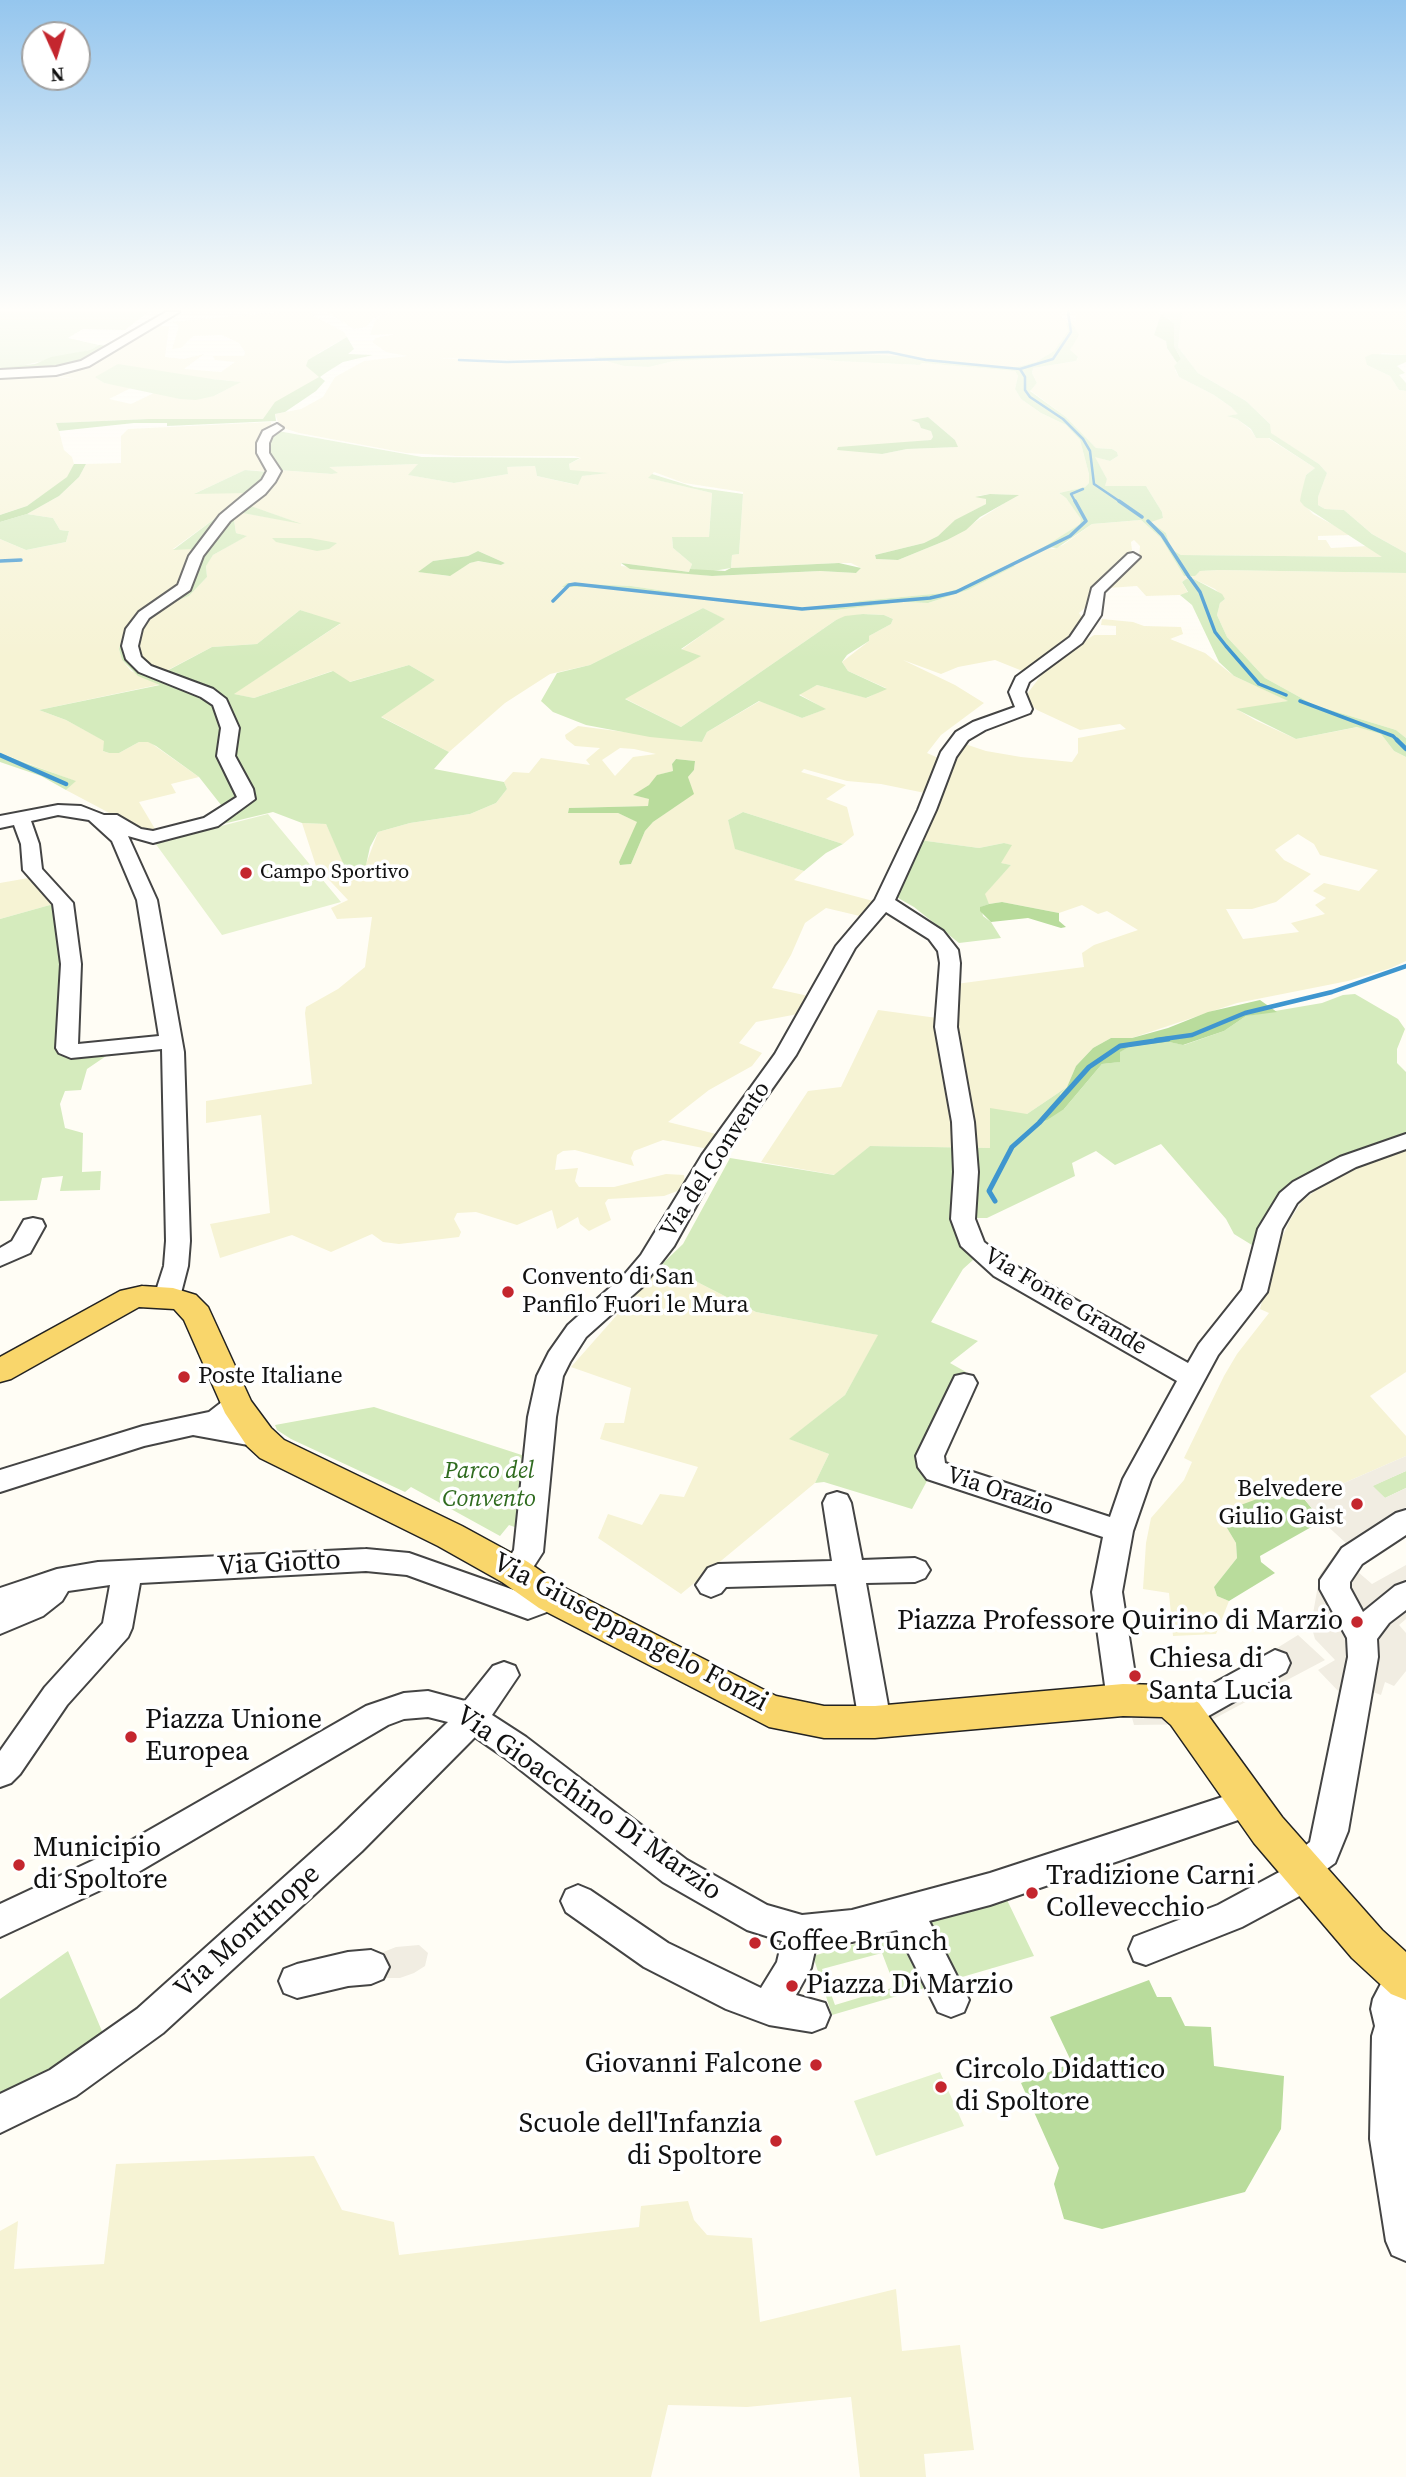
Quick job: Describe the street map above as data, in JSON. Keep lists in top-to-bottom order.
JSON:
{
  "streets": {
    "main road": ["Via Giuseppangelo Fonzi"],
    "street": [
      "Via del Convento",
      "Via Fonte Grande",
      "Via Orazio",
      "Via Giotto",
      "Via Gioacchino Di Marzio",
      "Via Montinope"
    ]
  },
  "crossings": [
    ["Via del Convento", "Via Fonte Grande"],
    ["Via del Convento", "Via Giuseppangelo Fonzi"],
    ["Via Giotto", "Via Giuseppangelo Fonzi"],
    ["Via Gioacchino Di Marzio", "Via Montinope"]
  ],
  "parks": ["Parco del Convento"],
  "places": [
    "Campo Sportivo",
    "Convento di San Panfilo Fuori le Mura",
    "Poste Italiane",
    "Belvedere Giulio Gaist",
    "Piazza Professore Quirino di Marzio",
    "Chiesa di Santa Lucia",
    "Piazza Unione Europea",
    "Municipio di Spoltore",
    "Tradizione Carni Collevecchio",
    "Coffee Brunch",
    "Piazza Di Marzio",
    "Giovanni Falcone",
    "Circolo Didattico di Spoltore",
    "Scuole dell'Infanzia di Spoltore"
  ],
  "north": "bottom"
}
